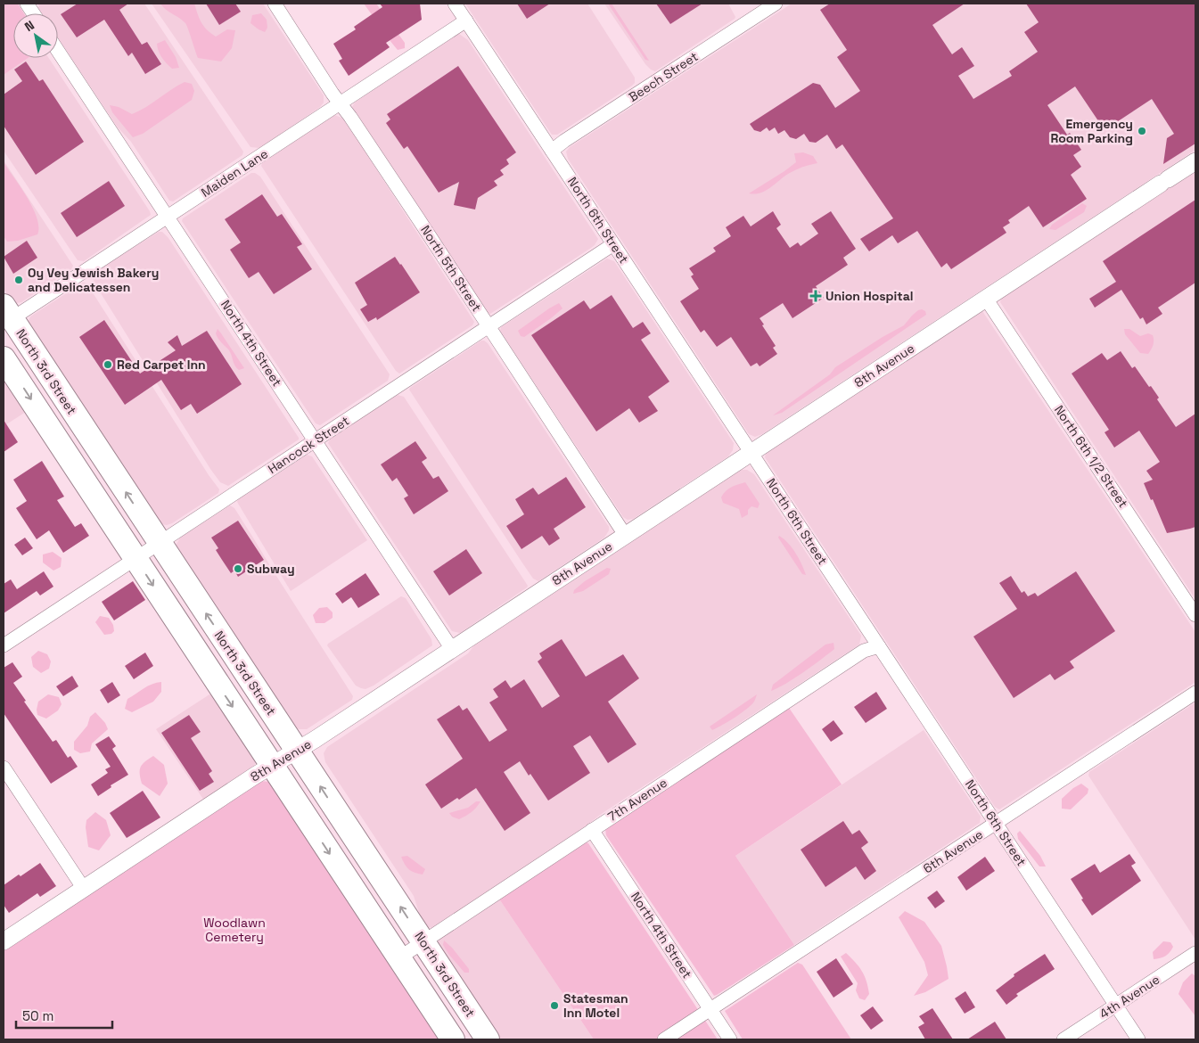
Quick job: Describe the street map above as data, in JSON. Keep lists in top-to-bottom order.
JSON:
{
  "streets": {
    "highway": ["North 3rd Street"],
    "street": [
      "Beech Street",
      "Maiden Lane",
      "North 6th Street",
      "North 5th Street",
      "North 4th Street",
      "8th Avenue",
      "Hancock Street",
      "North 6th 1/2 Street",
      "7th Avenue",
      "6th Avenue",
      "4th Avenue"
    ]
  },
  "crossings": [
    ["Beech Street", "North 6th Street"],
    ["Maiden Lane", "North 6th Street"],
    ["Maiden Lane", "North 5th Street"],
    ["Maiden Lane", "North 4th Street"],
    ["Maiden Lane", "North 3rd Street"],
    ["North 6th Street", "8th Avenue"],
    ["North 6th Street", "Hancock Street"],
    ["North 6th Street", "7th Avenue"],
    ["North 6th Street", "6th Avenue"],
    ["North 6th Street", "4th Avenue"],
    ["North 5th Street", "8th Avenue"],
    ["North 5th Street", "Hancock Street"],
    ["North 4th Street", "8th Avenue"],
    ["North 4th Street", "Hancock Street"],
    ["North 4th Street", "7th Avenue"],
    ["North 4th Street", "6th Avenue"],
    ["8th Avenue", "North 3rd Street"],
    ["8th Avenue", "North 6th 1/2 Street"],
    ["North 3rd Street", "Hancock Street"],
    ["North 3rd Street", "7th Avenue"]
  ],
  "parks": ["Woodlawn Cemetery"],
  "places": {
    "other": [
      "Emergency Room Parking",
      "Oy Vey Jewish Bakery and Delicatessen",
      "Red Carpet Inn",
      "Subway",
      "Statesman Inn Motel"
    ],
    "health": ["Union Hospital"]
  },
  "scale_bar": "50 m",
  "north": "top left"
}
